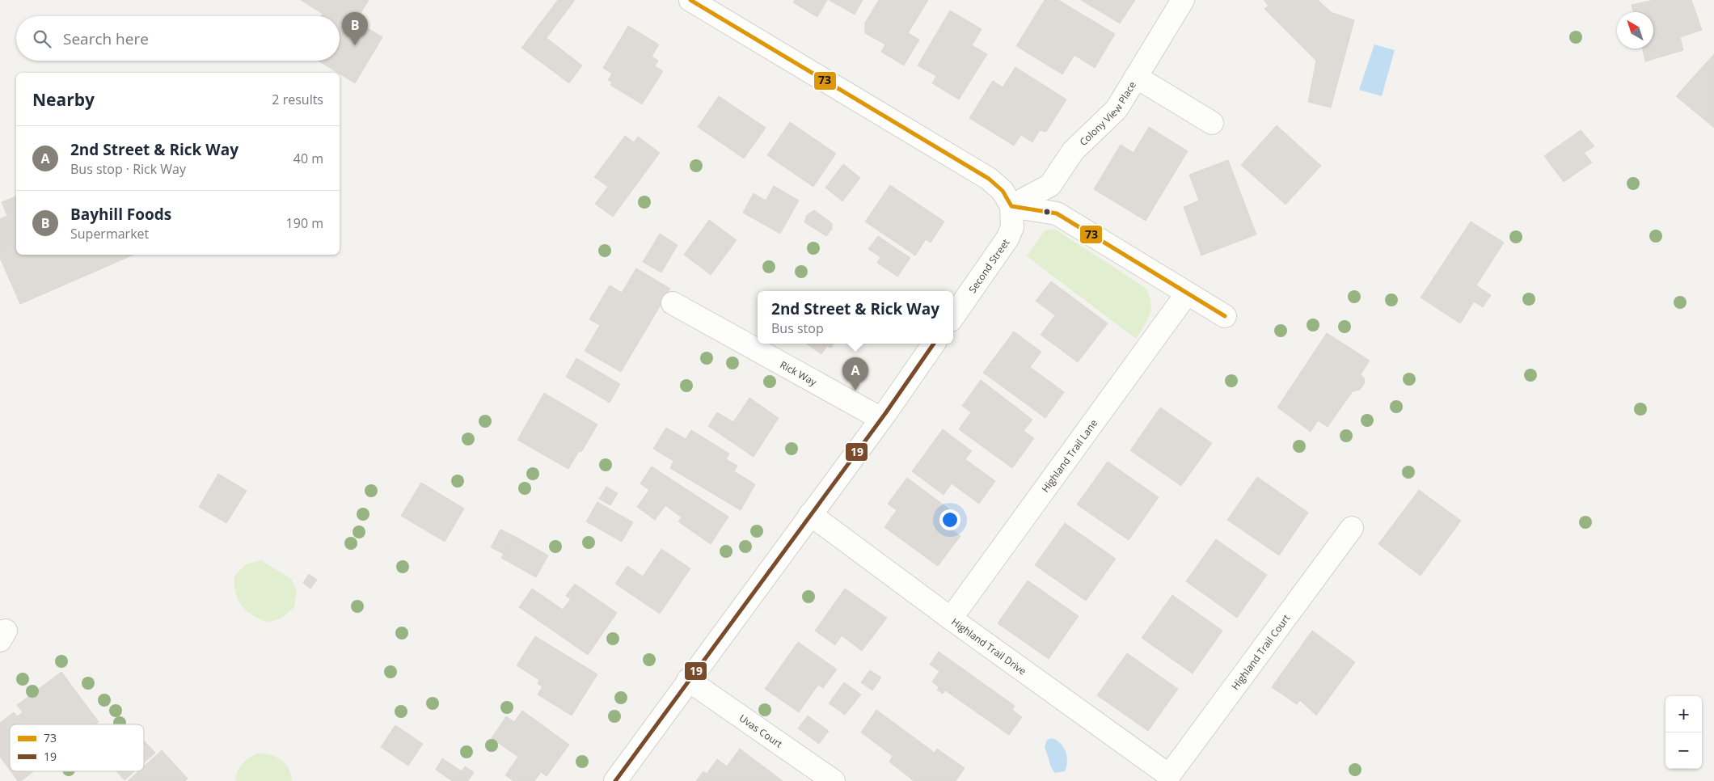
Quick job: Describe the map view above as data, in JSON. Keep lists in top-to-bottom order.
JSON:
{
  "streets": {
    "street": [
      "Colony View Place",
      "Second Street",
      "Rick Way",
      "Highland Trail Lane",
      "Highland Trail Drive",
      "Highland Trail Court",
      "Uvas Court"
    ]
  },
  "crossings": [
    ["Colony View Place", "Second Street"],
    ["Highland Trail Lane", "Highland Trail Drive"],
    ["Highland Trail Drive", "Highland Trail Court"]
  ],
  "lines": ["transit line 73", "transit line 19"],
  "legend": ["73", "19"],
  "north": "top left",
  "page": {
    "pins": ["B", "A"],
    "search": "Search here",
    "heading": ["Nearby", "2 results"],
    "list": [
      {
        "mark": "A",
        "name": "2nd Street & Rick Way",
        "note": "Bus stop · Rick Way",
        "value": "40 m"
      },
      {
        "mark": "B",
        "name": "Bayhill Foods",
        "note": "Supermarket",
        "value": "190 m"
      }
    ],
    "popup": ["2nd Street & Rick Way", "Bus stop"],
    "map_buttons": ["+", "−"]
  }
}
